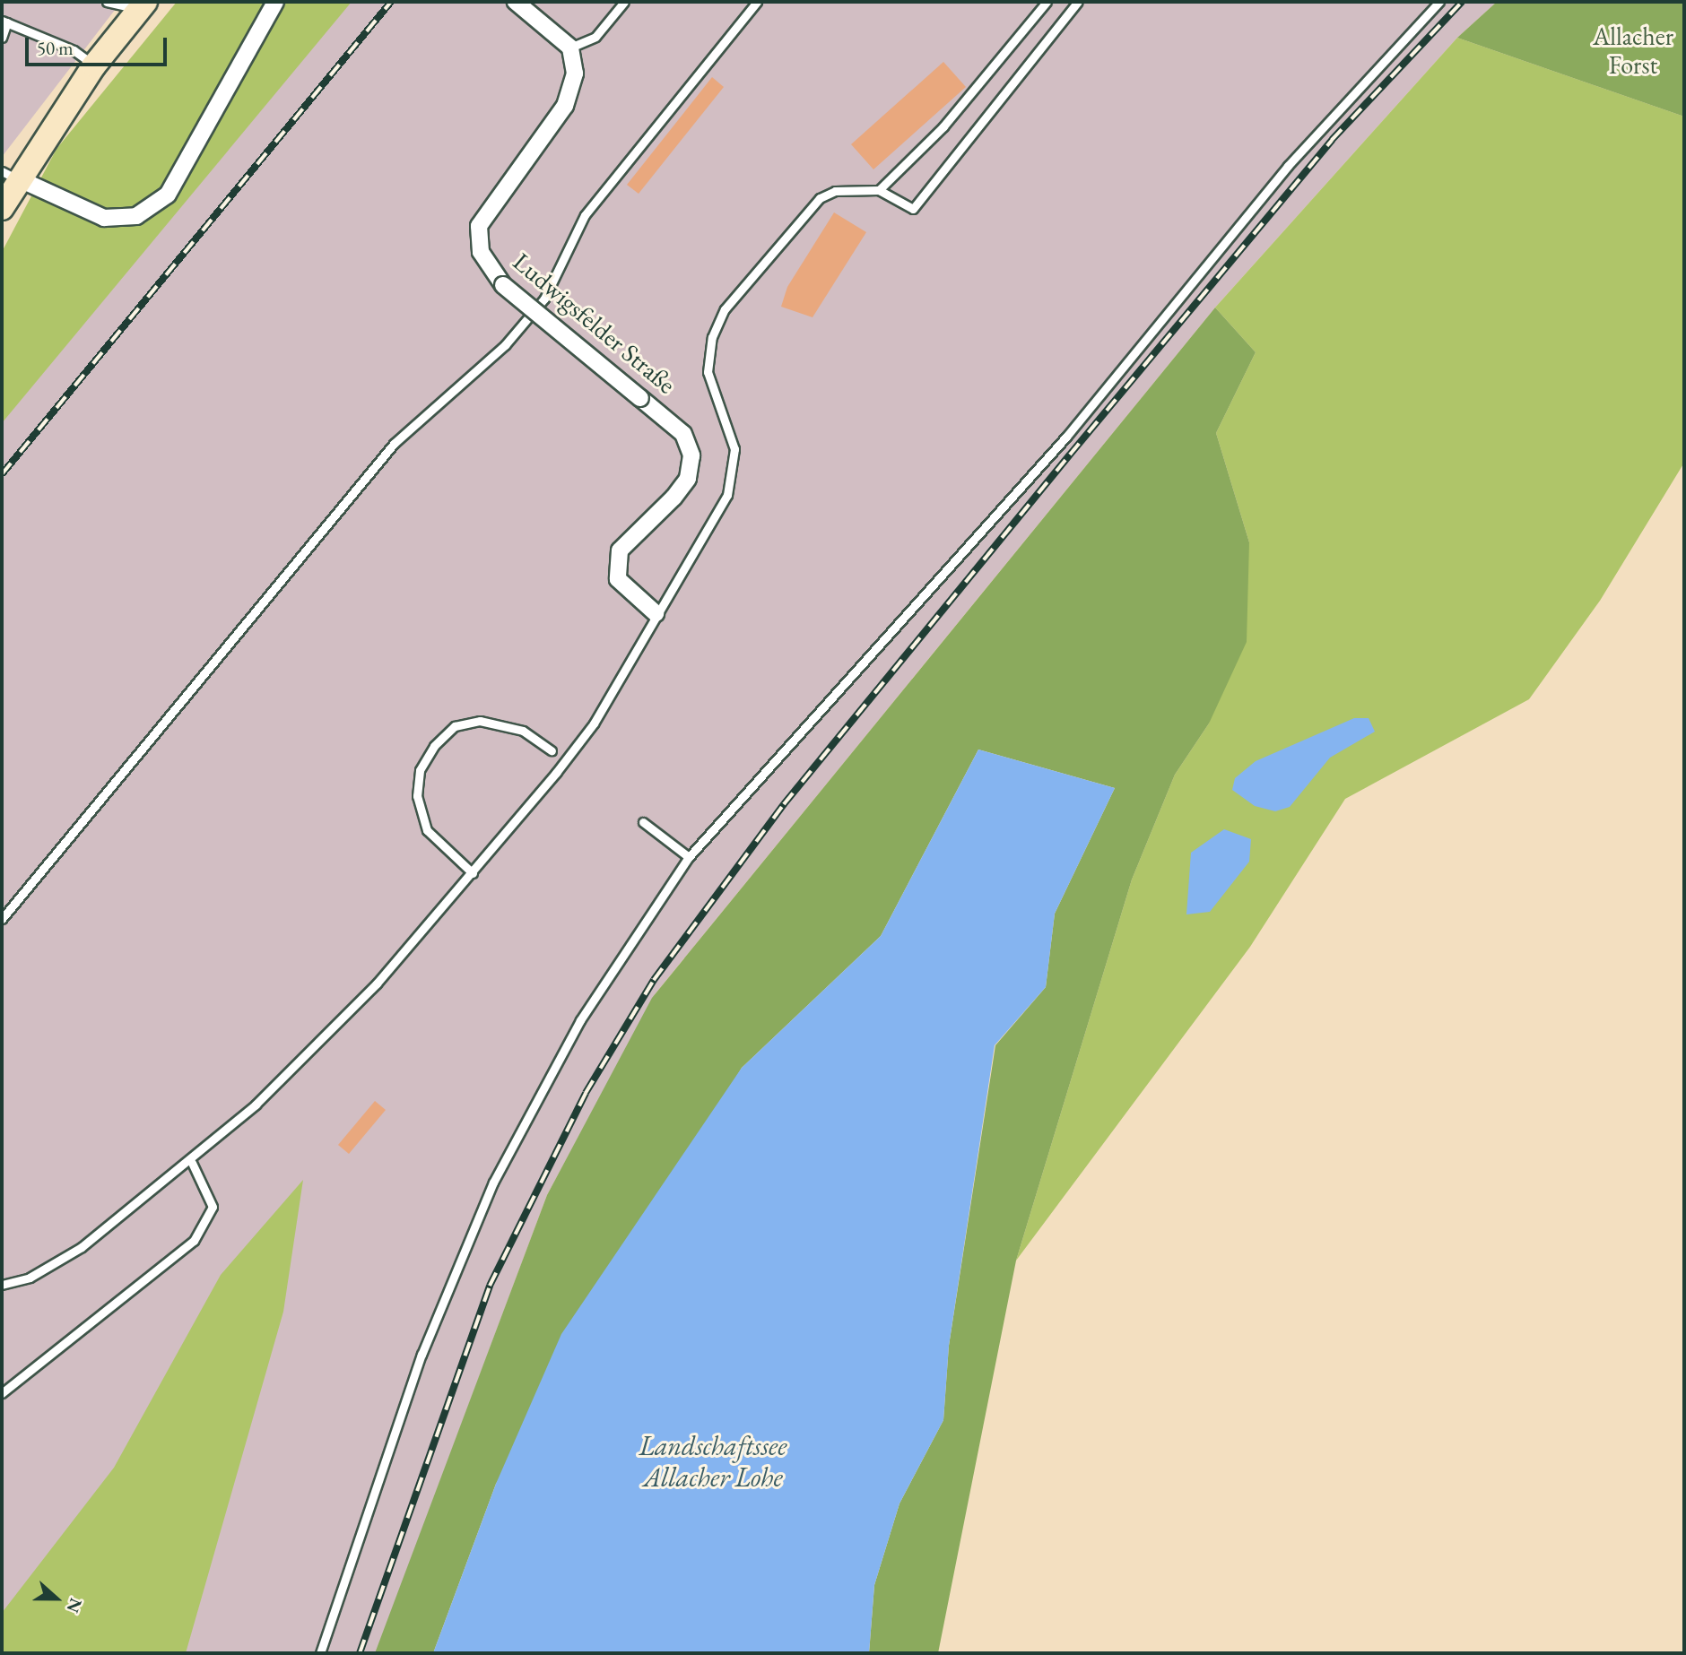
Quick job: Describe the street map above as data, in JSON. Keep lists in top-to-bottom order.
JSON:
{
  "streets": {
    "street": ["Ludwigsfelder Straße"]
  },
  "water": ["Landschaftssee Allacher Lohe"],
  "parks": ["Allacher Forst"],
  "scale_bar": "50 m",
  "north": "right"
}
